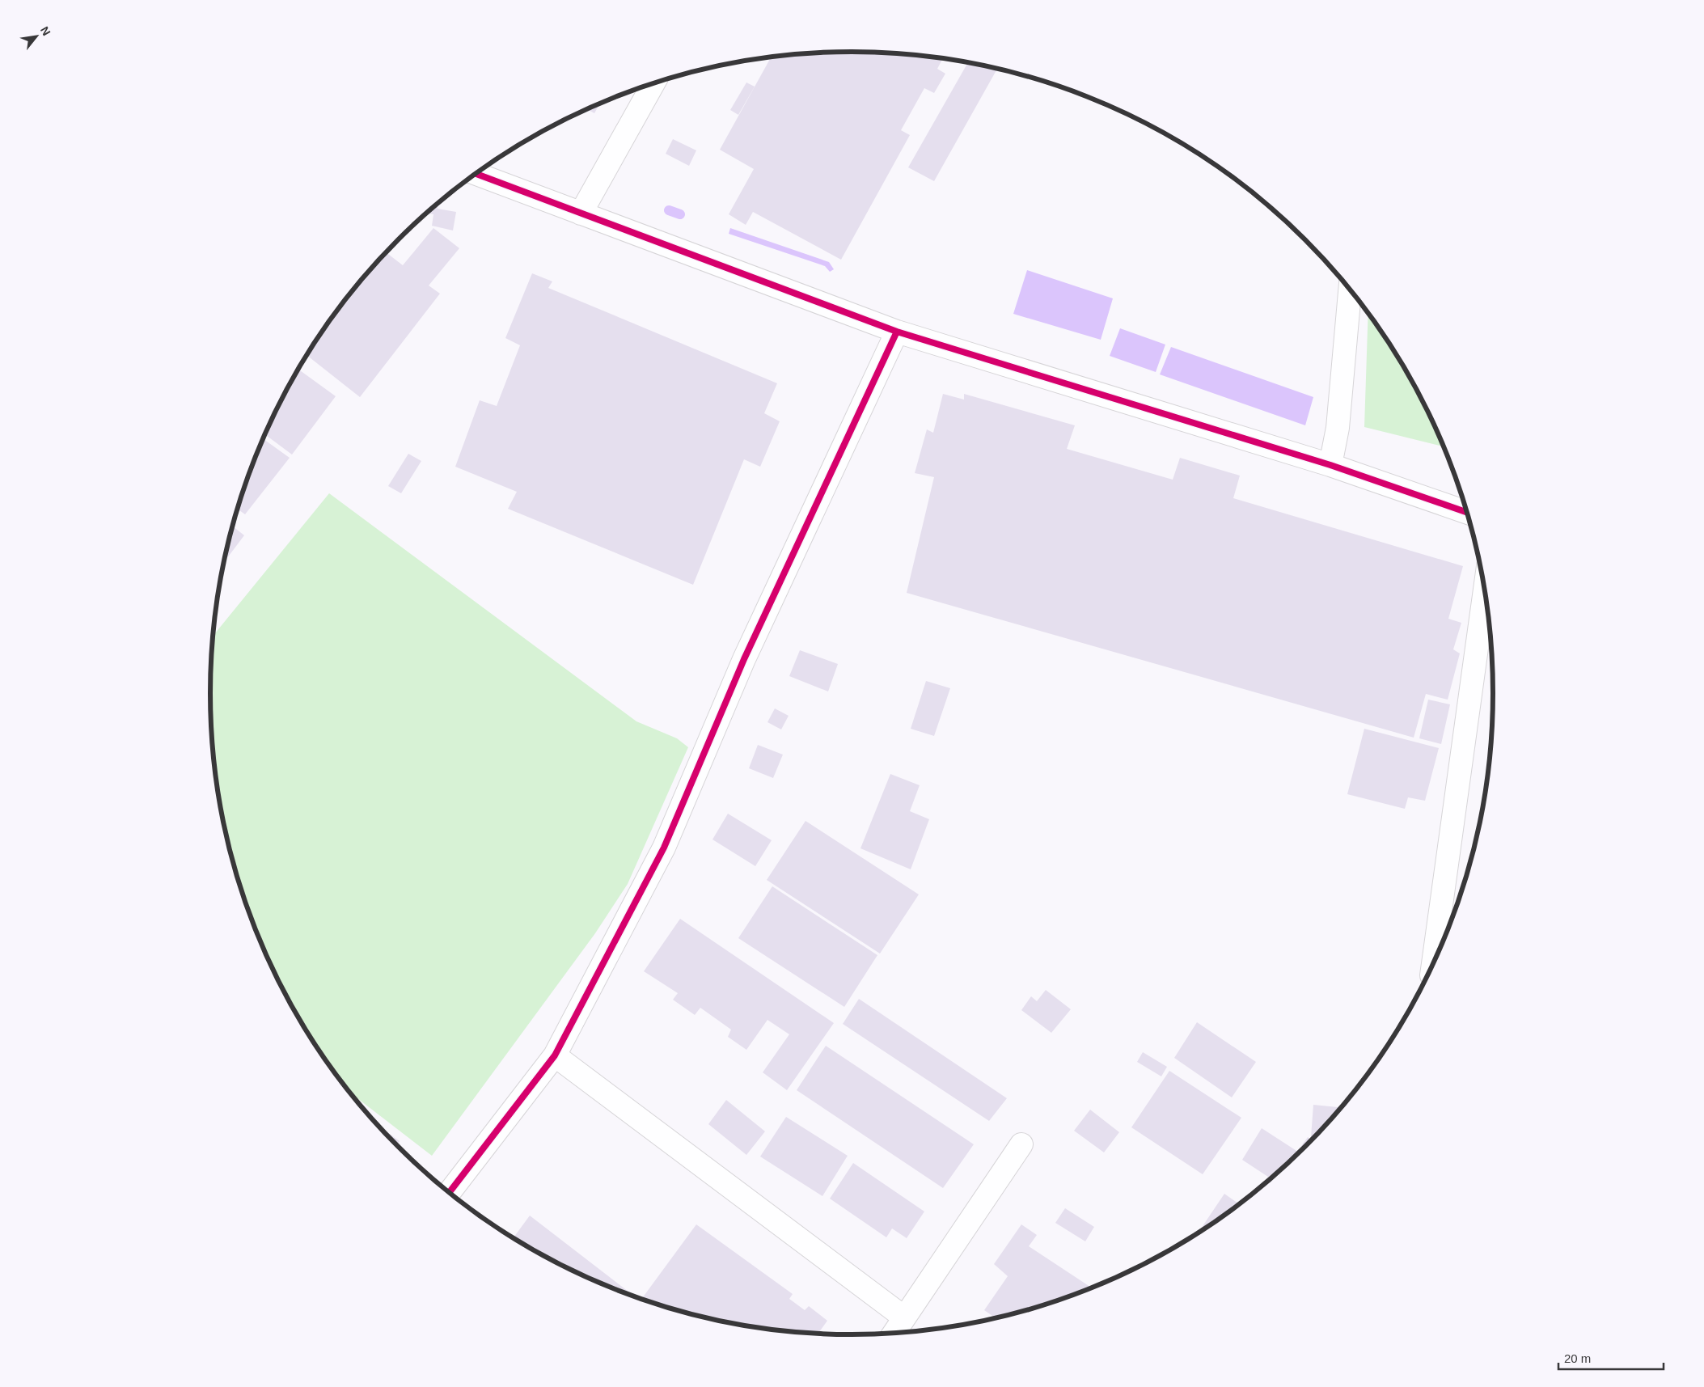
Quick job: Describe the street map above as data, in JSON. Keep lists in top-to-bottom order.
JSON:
{
  "scale_bar": "20 m",
  "north": "top right"
}
